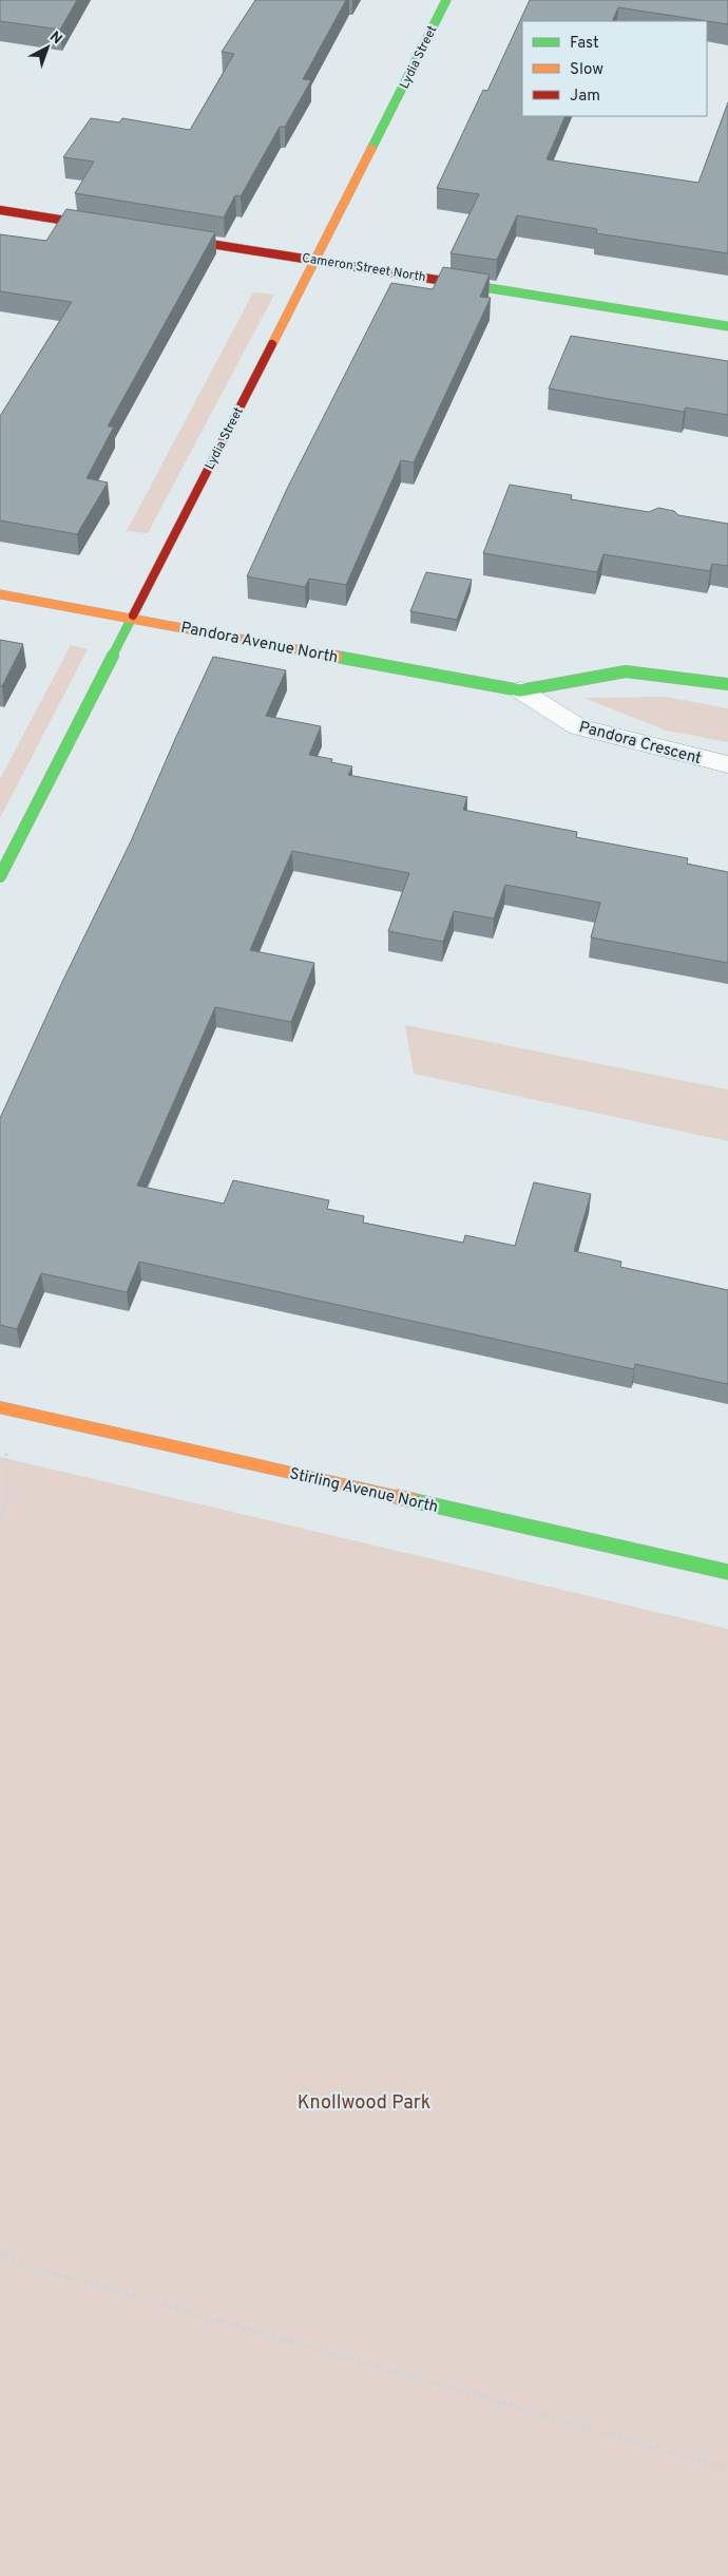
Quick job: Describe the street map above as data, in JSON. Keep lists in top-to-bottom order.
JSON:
{
  "streets": {
    "street": [
      "Lydia Street",
      "Cameron Street North",
      "Pandora Avenue North",
      "Pandora Crescent",
      "Stirling Avenue North"
    ]
  },
  "crossings": [
    ["Lydia Street", "Cameron Street North"],
    ["Lydia Street", "Pandora Avenue North"],
    ["Pandora Avenue North", "Pandora Crescent"]
  ],
  "parks": ["Knollwood Park"],
  "legend": ["Fast", "Slow", "Jam"],
  "north": "top right"
}
